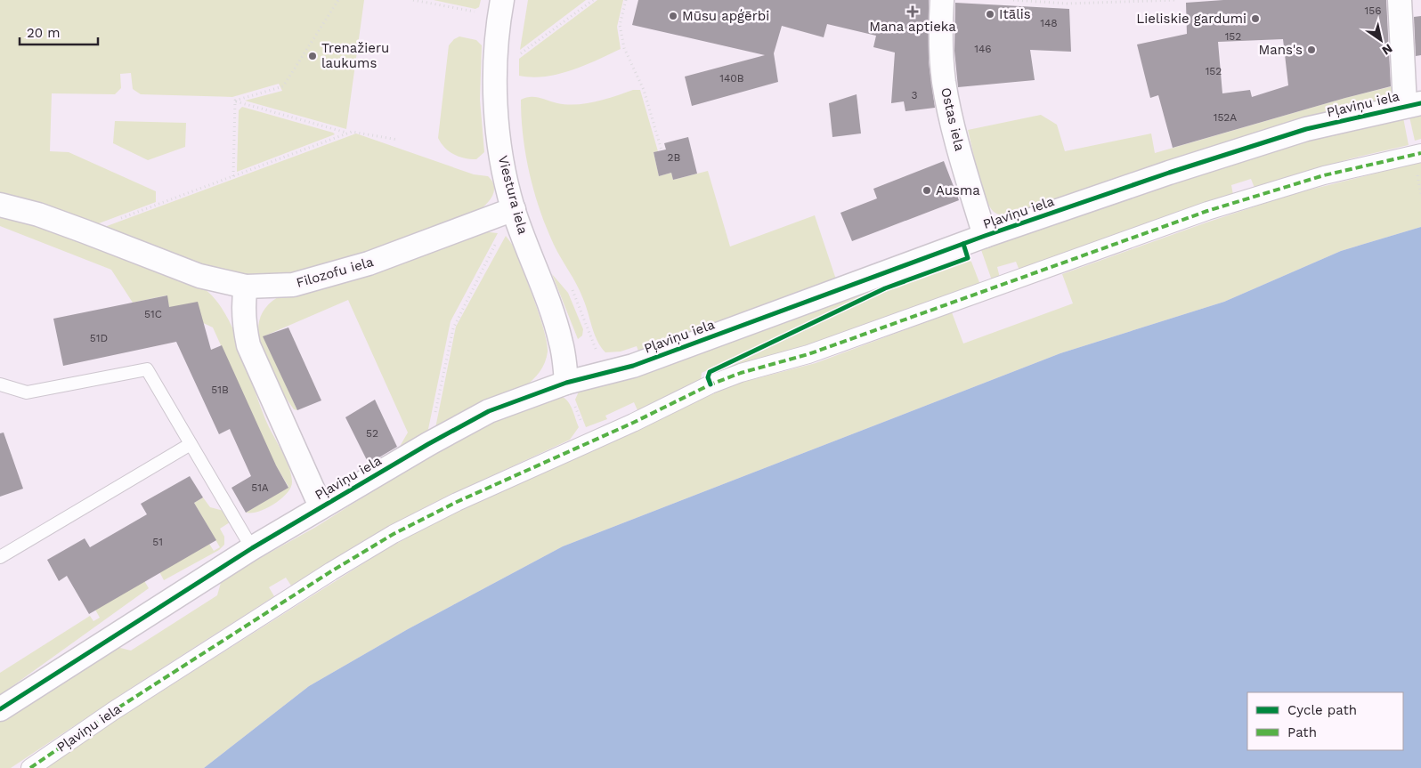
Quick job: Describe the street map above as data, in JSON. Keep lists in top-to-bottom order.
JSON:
{
  "streets": {
    "street": [
      "Pļaviņu iela",
      "Ostas iela",
      "Viestura iela",
      "Filozofu iela"
    ]
  },
  "crossings": [
    ["Pļaviņu iela", "Ostas iela"],
    ["Pļaviņu iela", "Viestura iela"],
    ["Viestura iela", "Filozofu iela"]
  ],
  "places": {
    "health": ["Mana aptieka"],
    "other": [
      "Itālis",
      "Mūsu apģērbi",
      "Lieliskie gardumi",
      "Mans's",
      "Trenažieru laukums",
      "Ausma"
    ]
  },
  "house_numbers": [
    "156",
    "148",
    "152",
    "146",
    "152",
    "140B",
    "3",
    "152A",
    "2B",
    "51C",
    "51D",
    "51B",
    "52",
    "51A",
    "51"
  ],
  "legend": ["Cycle path", "Path"],
  "scale_bar": "20 m",
  "north": "bottom right"
}
